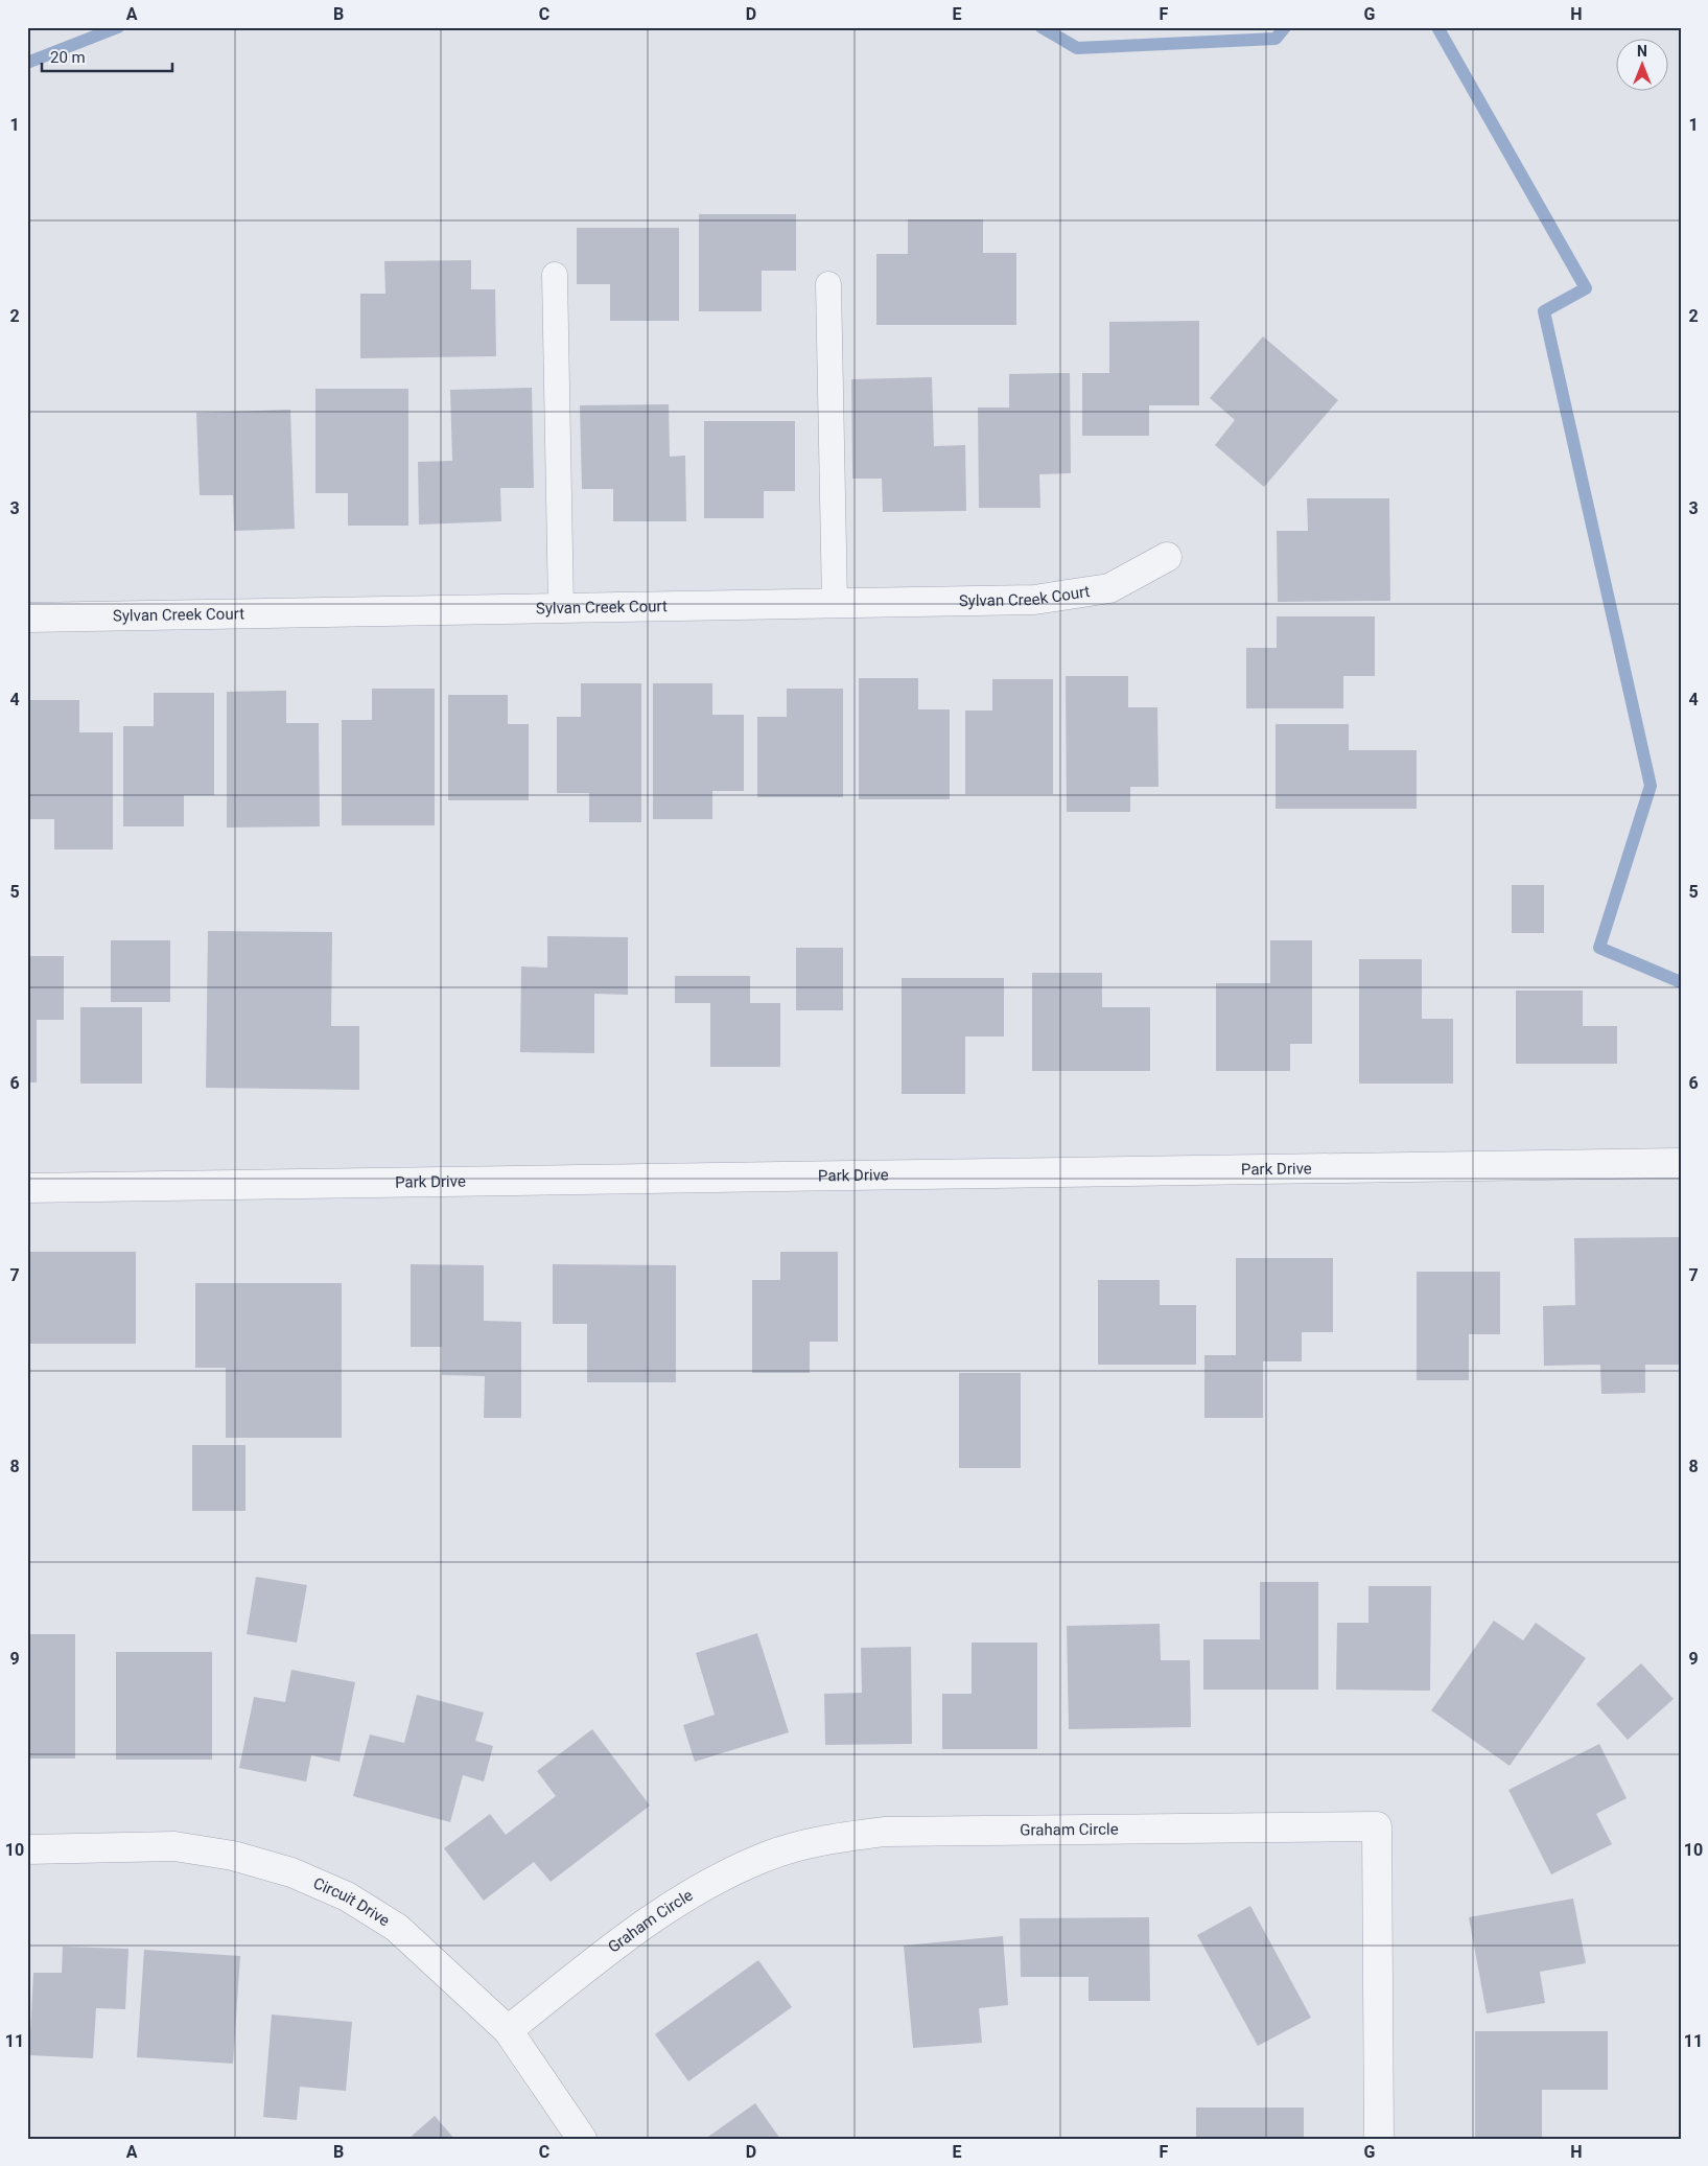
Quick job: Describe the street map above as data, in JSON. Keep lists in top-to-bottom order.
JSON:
{
  "streets": {
    "street": [
      "Sylvan Creek Court",
      "Park Drive",
      "Graham Circle",
      "Circuit Drive"
    ]
  },
  "crossings": [
    ["Graham Circle", "Circuit Drive"]
  ],
  "scale_bar": "20 m",
  "north": "top",
  "grid": {
    "columns": [
      "A",
      "B",
      "C",
      "D",
      "E",
      "F",
      "G",
      "H"
    ],
    "rows": [
      "1",
      "2",
      "3",
      "4",
      "5",
      "6",
      "7",
      "8",
      "9",
      "10",
      "11"
    ]
  }
}
